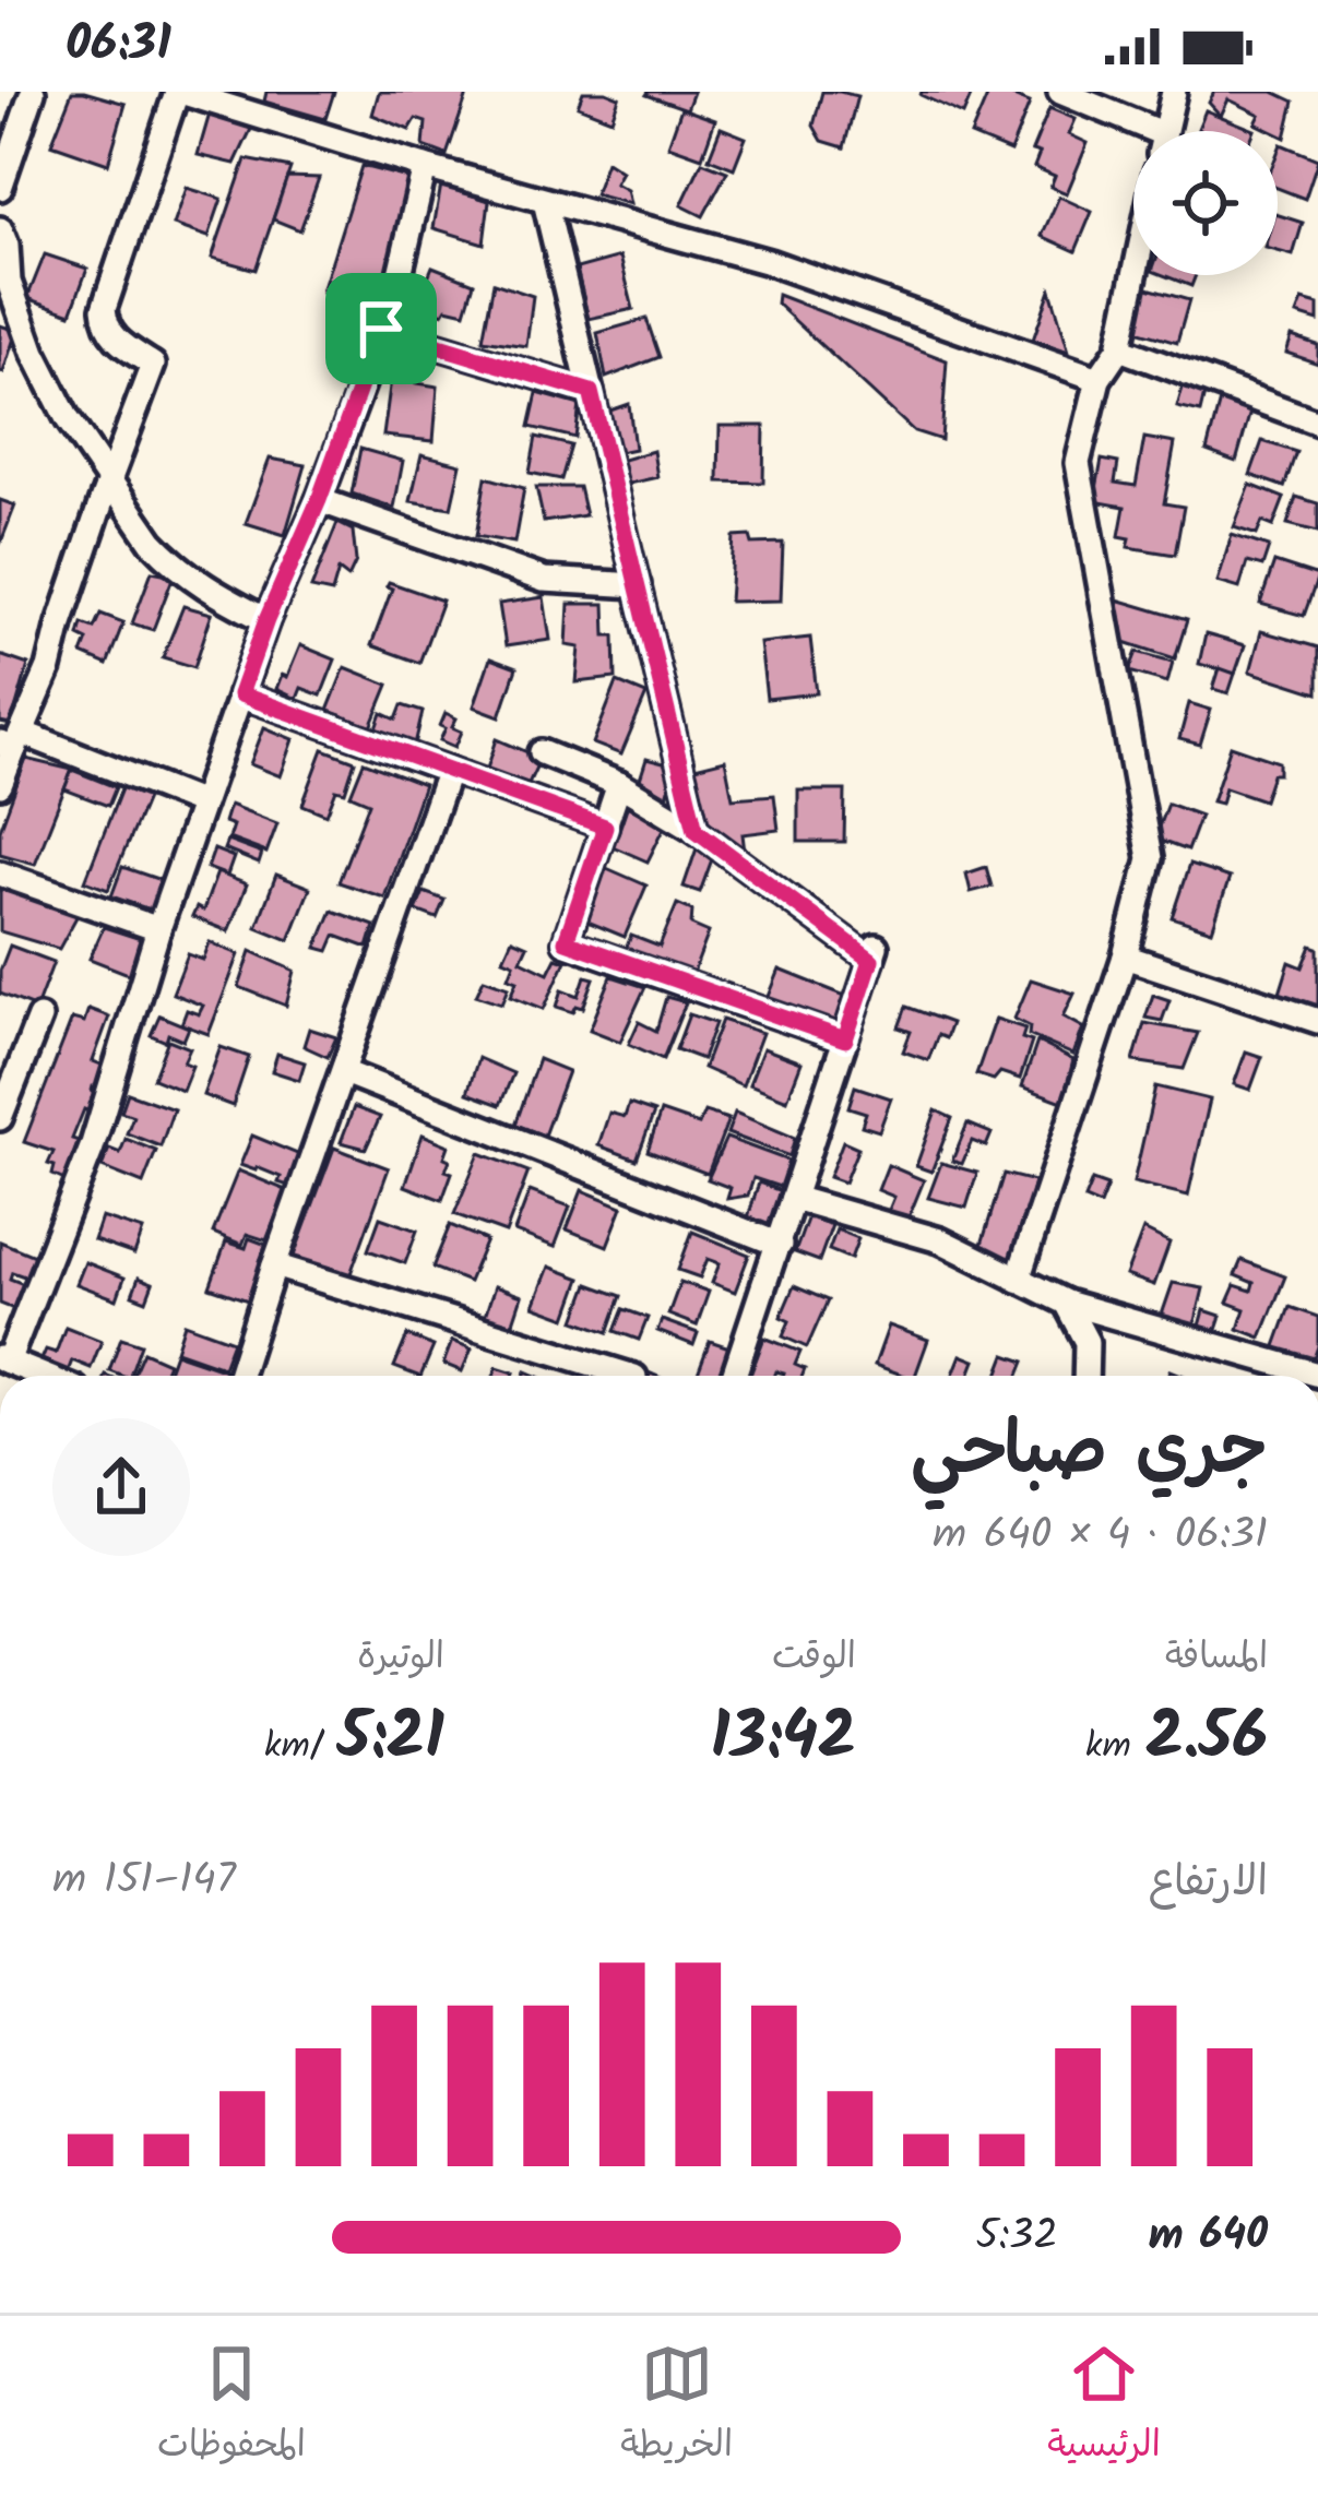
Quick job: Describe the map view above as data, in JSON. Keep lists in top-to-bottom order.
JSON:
{
  "page": {
    "status": "06:31",
    "heading": ["جري صباحي", "06:31 · 4 × 640 m"],
    "stats": [
      ["المسافة", "2.56 km"],
      ["الوقت", "13:42"],
      ["الوتيرة", "5:21 /km"]
    ],
    "chart": ["الارتفاع", "147–151 m"],
    "list": [
      {
        "name": "640 m",
        "note": "5:32"
      }
    ],
    "tabs": ["الرئيسية", "الخريطة", "المحفوظات"]
  }
}
